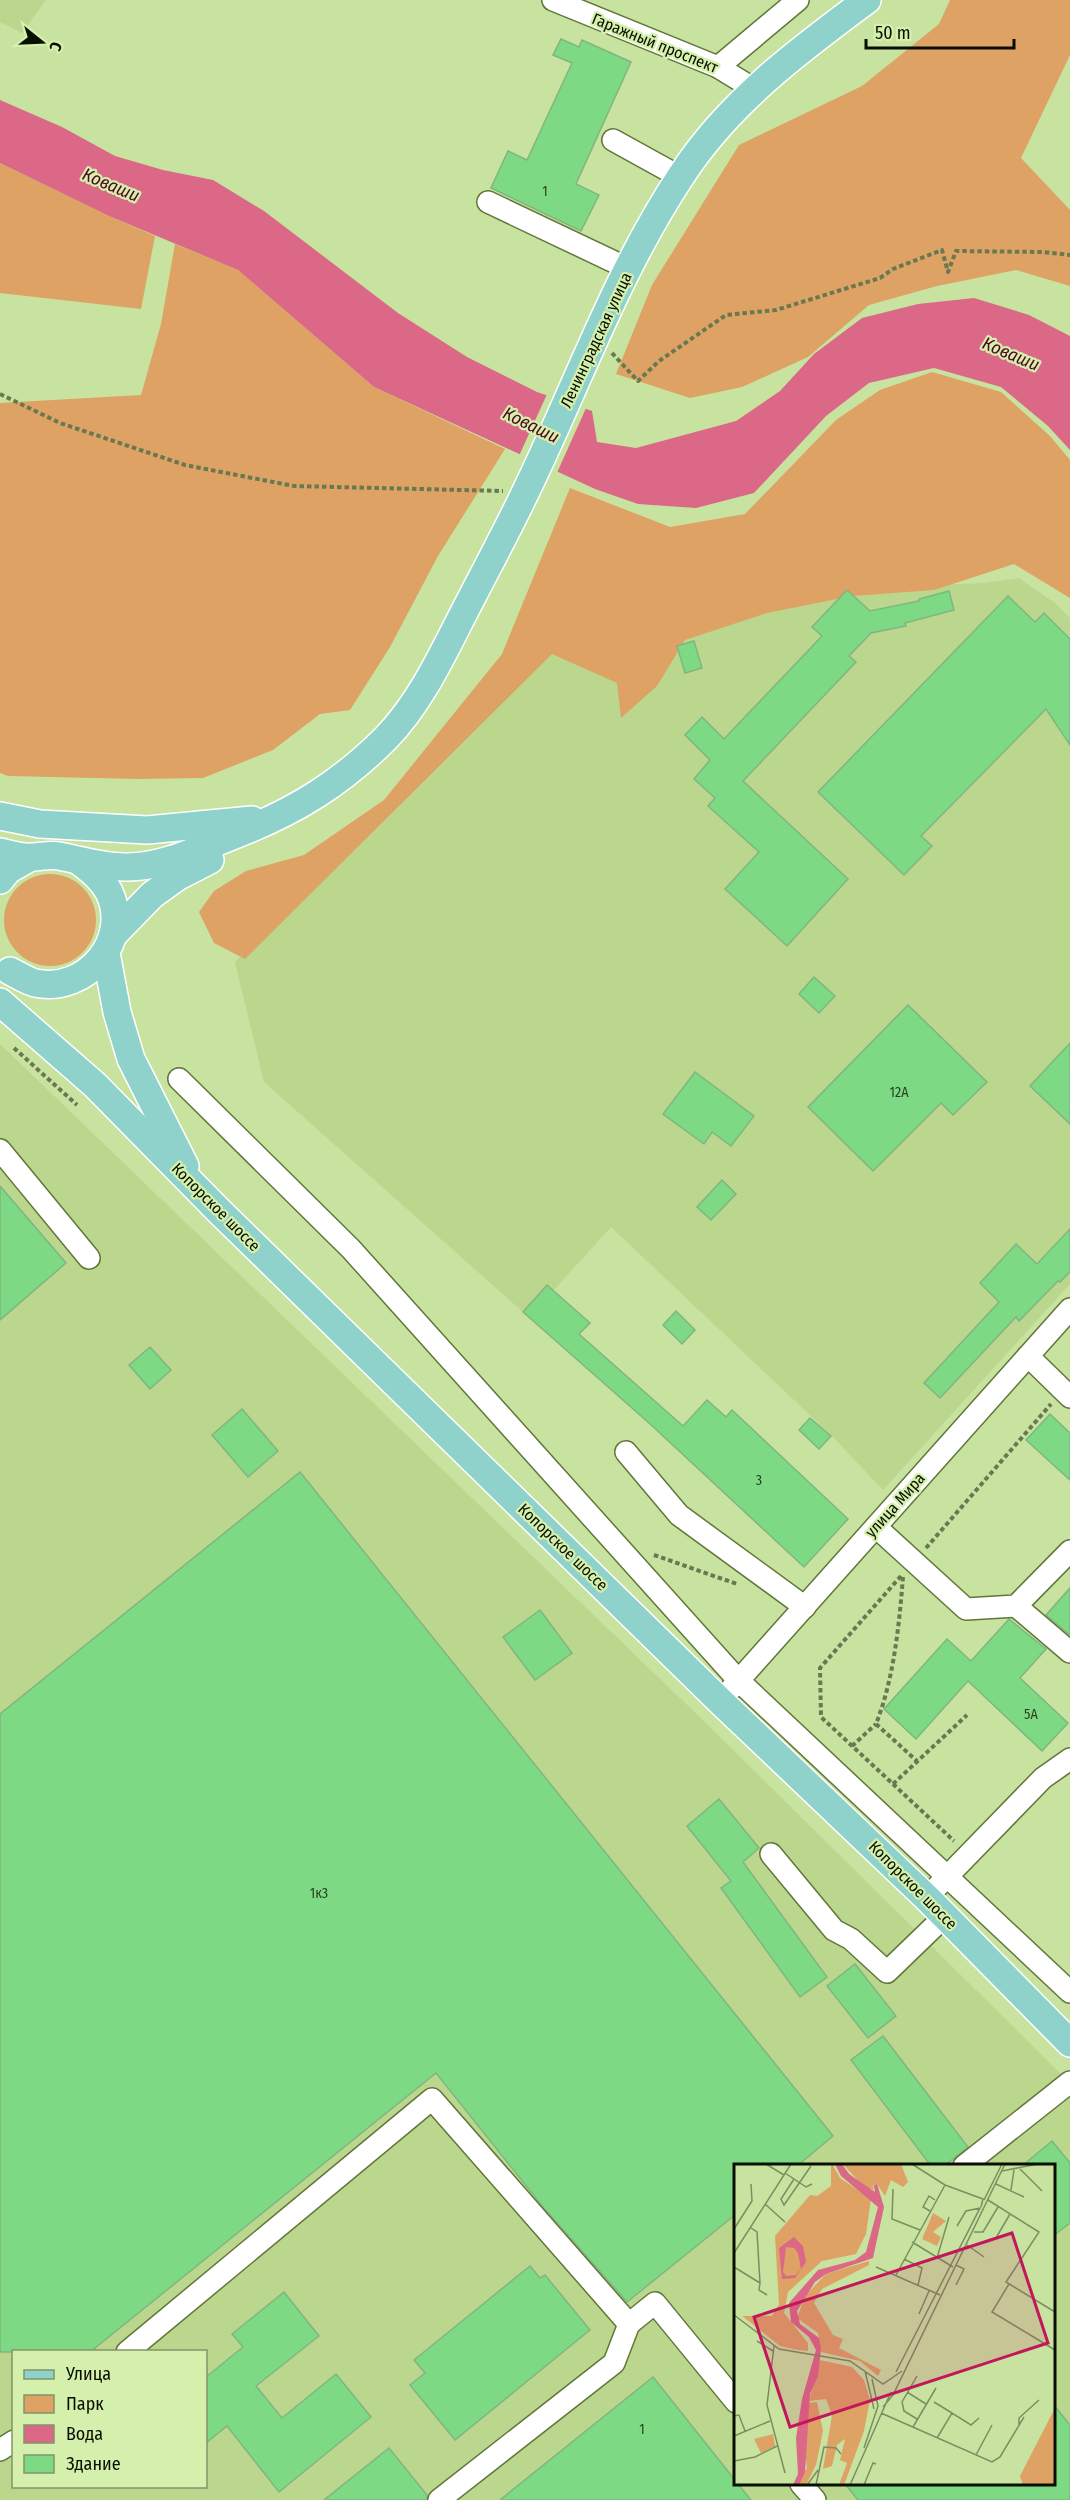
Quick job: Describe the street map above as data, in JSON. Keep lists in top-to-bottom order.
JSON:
{
  "streets": {
    "main road": ["Ленинградская улица", "Копорское шоссе"],
    "street": ["Гаражный проспект", "улица Мира"]
  },
  "crossings": [
    ["Гаражный проспект", "Ленинградская улица"],
    ["Копорское шоссе", "улица Мира"]
  ],
  "water": ["Коваши"],
  "house_numbers": [
    "1",
    "12А",
    "3",
    "5А",
    "1к3",
    "1"
  ],
  "legend": [
    "Улица",
    "Парк",
    "Вода",
    "Здание"
  ],
  "scale_bar": "50 m",
  "north": "right"
}
